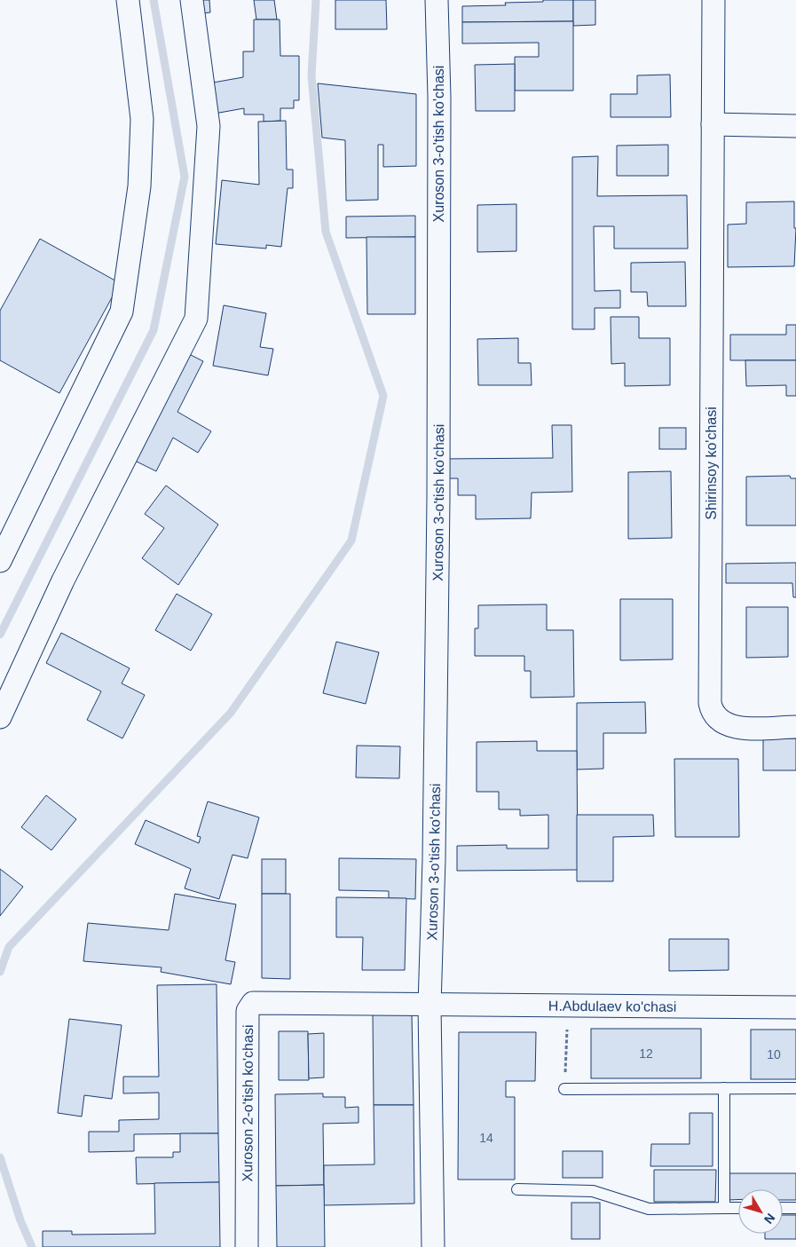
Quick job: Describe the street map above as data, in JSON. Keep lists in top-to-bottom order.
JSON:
{
  "streets": {
    "street": [
      "Xuroson 3-o'tish ko'chasi",
      "Shirinsoy ko'chasi",
      "H.Abdulaev ko'chasi",
      "Xuroson 2-o'tish ko'chasi"
    ]
  },
  "crossings": [
    ["Xuroson 3-o'tish ko'chasi", "H.Abdulaev ko'chasi"],
    ["Xuroson 3-o'tish ko'chasi", "Xuroson 2-o'tish ko'chasi"],
    ["H.Abdulaev ko'chasi", "Xuroson 2-o'tish ko'chasi"]
  ],
  "house_numbers": ["12", "10", "14"],
  "north": "bottom right"
}
